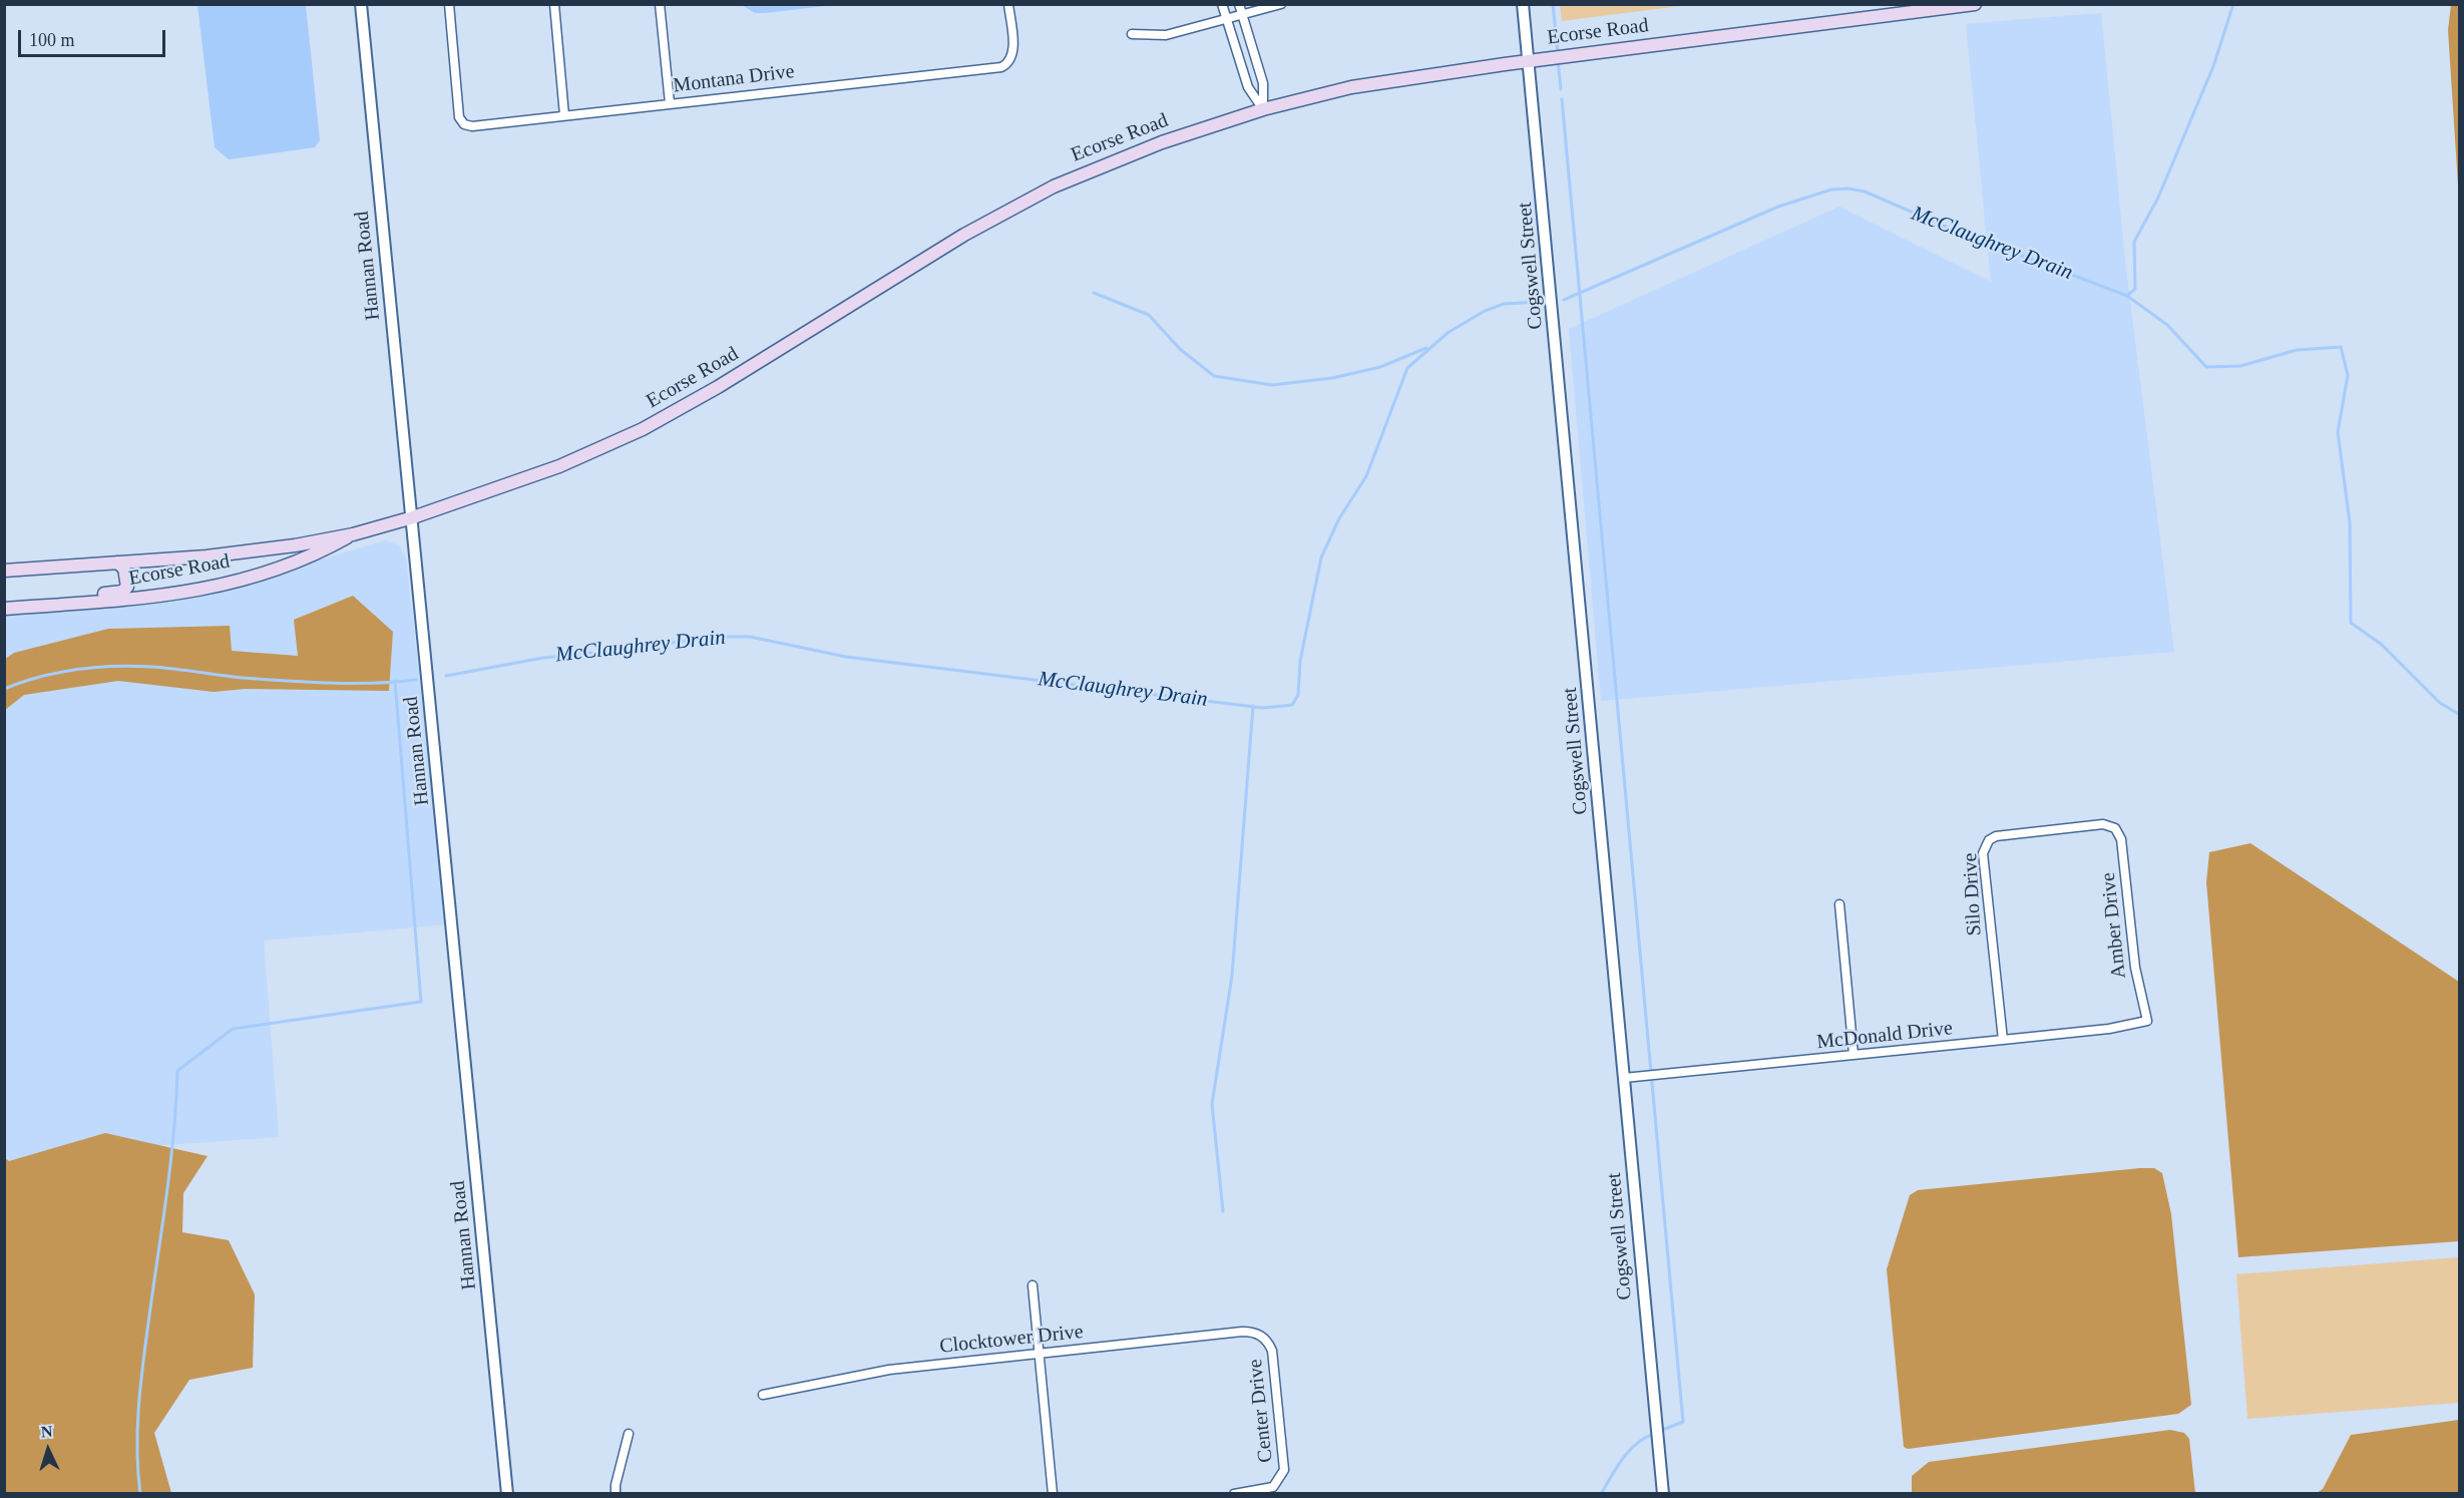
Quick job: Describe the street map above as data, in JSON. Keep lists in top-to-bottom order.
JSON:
{
  "streets": {
    "main road": ["Ecorse Road"],
    "street": [
      "Montana Drive",
      "Hannan Road",
      "Cogswell Street",
      "Silo Drive",
      "Amber Drive",
      "McDonald Drive",
      "Clocktower Drive",
      "Center Drive"
    ]
  },
  "crossings": [
    ["Ecorse Road", "Hannan Road"],
    ["Ecorse Road", "Cogswell Street"],
    ["Cogswell Street", "McDonald Drive"],
    ["Silo Drive", "Amber Drive"],
    ["Silo Drive", "McDonald Drive"],
    ["Amber Drive", "McDonald Drive"],
    ["Clocktower Drive", "Center Drive"]
  ],
  "water": ["McClaughrey Drain"],
  "scale_bar": "100 m",
  "north": "top"
}
